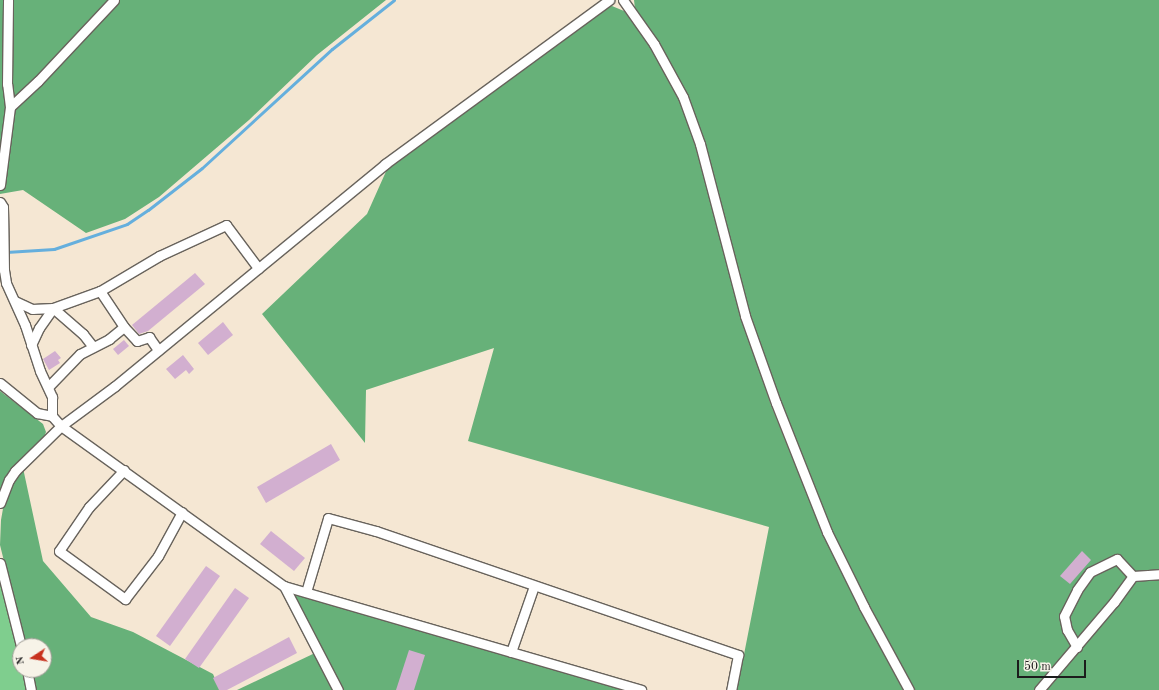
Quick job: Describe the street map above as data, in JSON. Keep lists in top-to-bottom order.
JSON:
{
  "scale_bar": "50 m",
  "north": "left"
}
